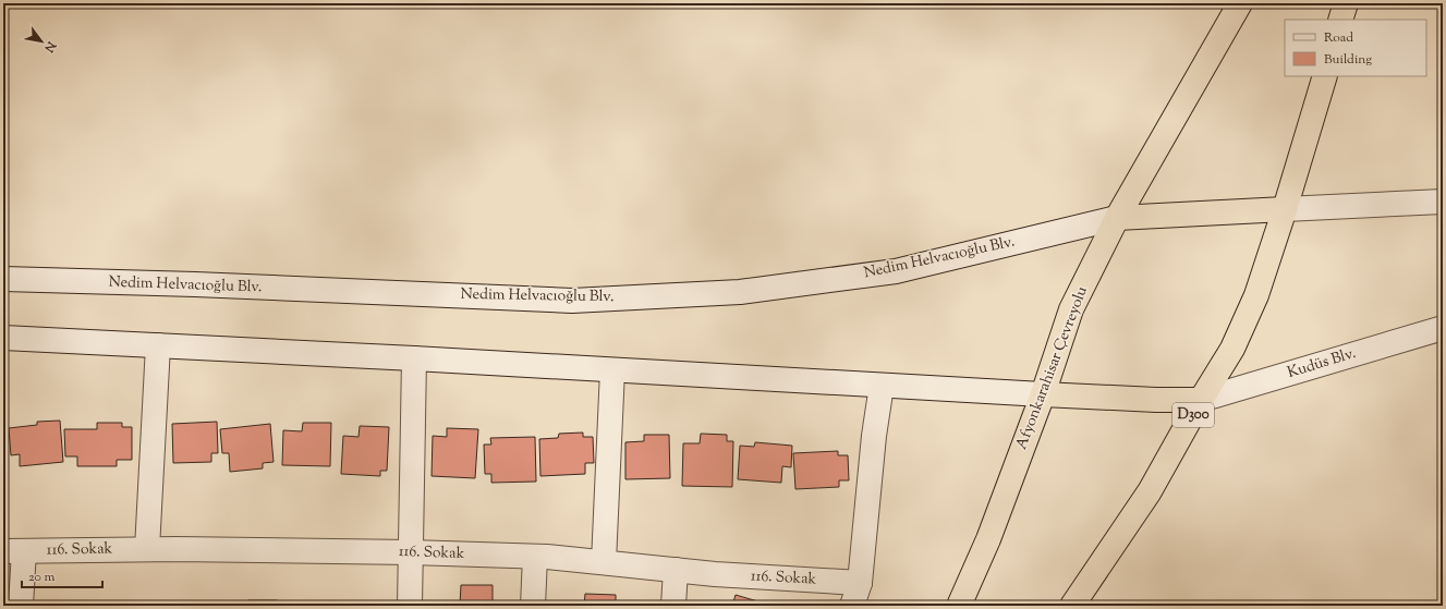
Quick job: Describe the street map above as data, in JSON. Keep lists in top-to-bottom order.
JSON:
{
  "streets": {
    "highway": ["Afyonkarahisar Çevreyolu", "D300"],
    "street": ["Nedim Helvacıoğlu Blv.", "Kudüs Blv.", "116. Sokak"]
  },
  "crossings": [
    ["Nedim Helvacıoğlu Blv.", "Afyonkarahisar Çevreyolu"],
    ["Kudüs Blv.", "D300"]
  ],
  "legend": ["Road", "Building"],
  "scale_bar": "20 m",
  "north": "bottom right"
}
